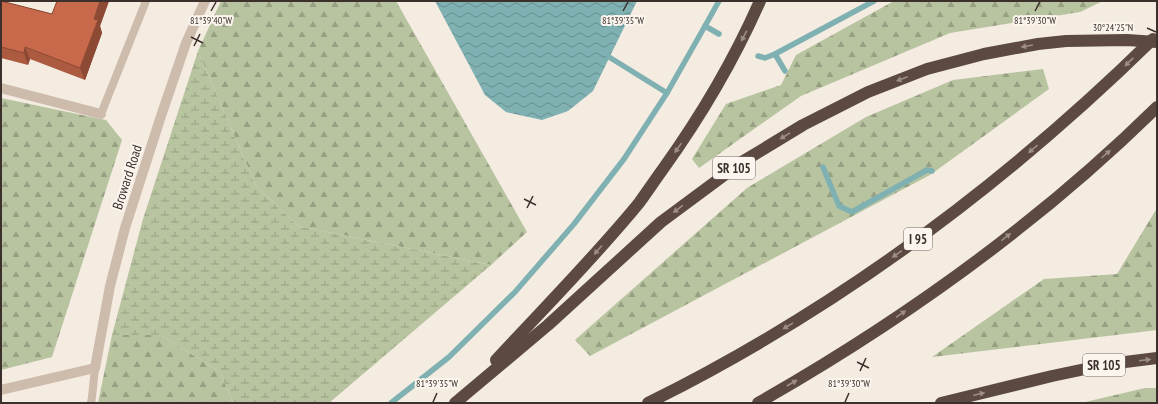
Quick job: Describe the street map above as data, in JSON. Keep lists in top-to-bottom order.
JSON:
{
  "streets": {
    "highway": ["SR 105", "I 95"],
    "street": ["Broward Road"]
  },
  "coordinates": [
    "81°39'40\"W",
    "81°39'35\"W",
    "81°39'30\"W",
    "30°24'25\"N"
  ]
}
